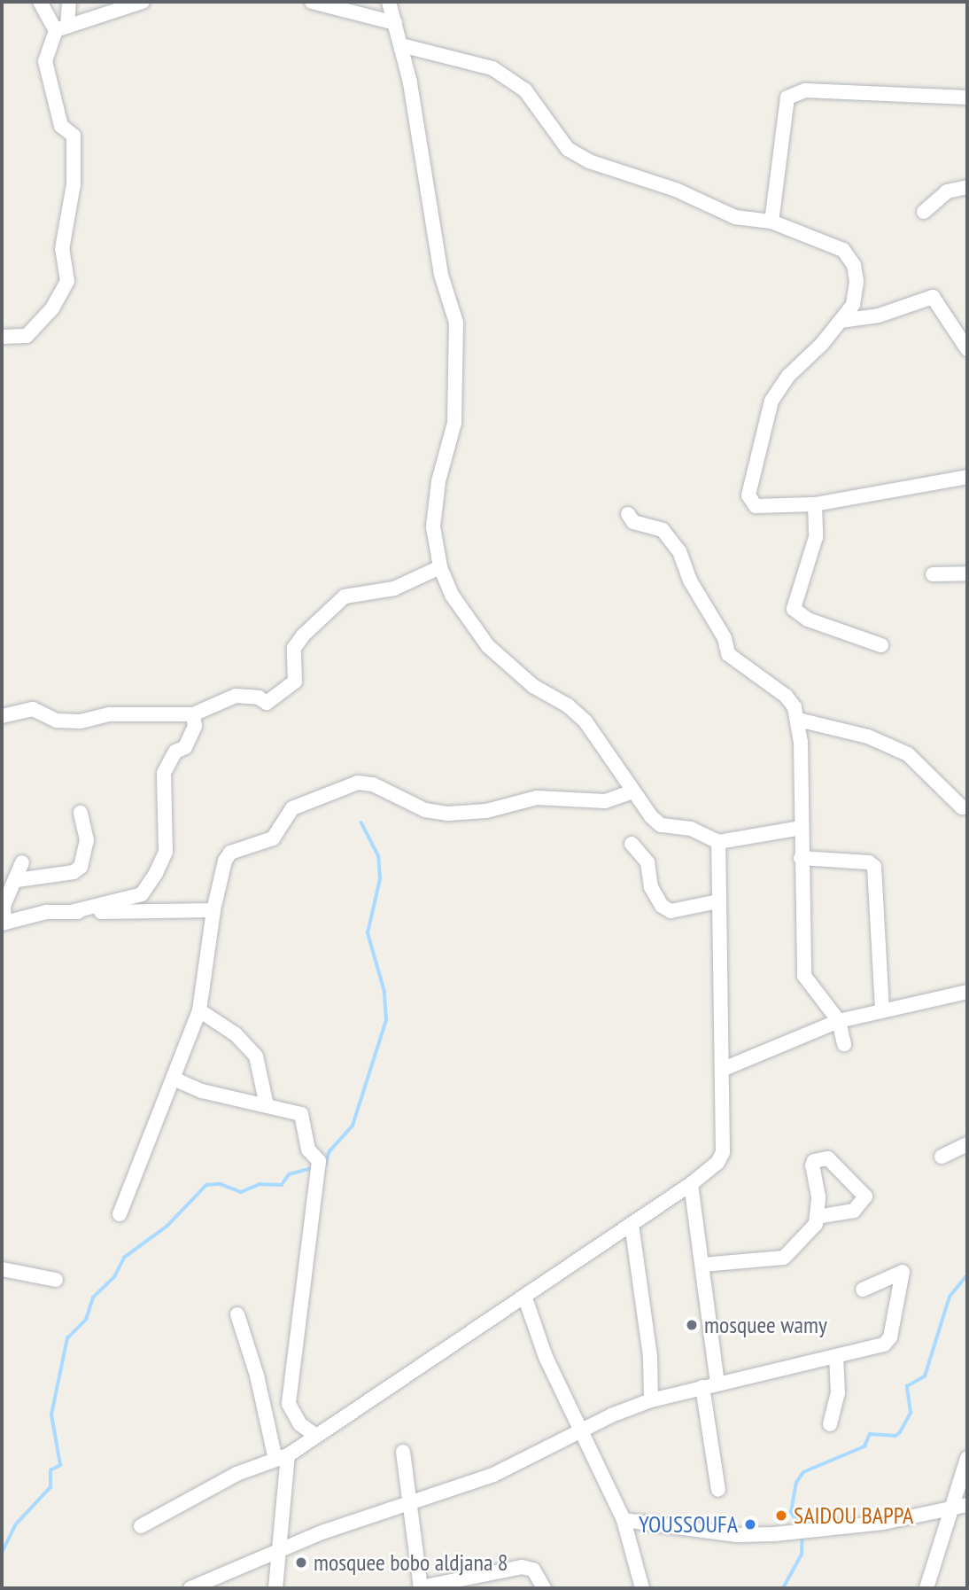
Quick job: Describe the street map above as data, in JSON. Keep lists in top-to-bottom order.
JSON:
{
  "places": [
    "mosquee wamy",
    "SAIDOU BAPPA",
    "YOUSSOUFA",
    "mosquee bobo aldjana 8"
  ]
}
